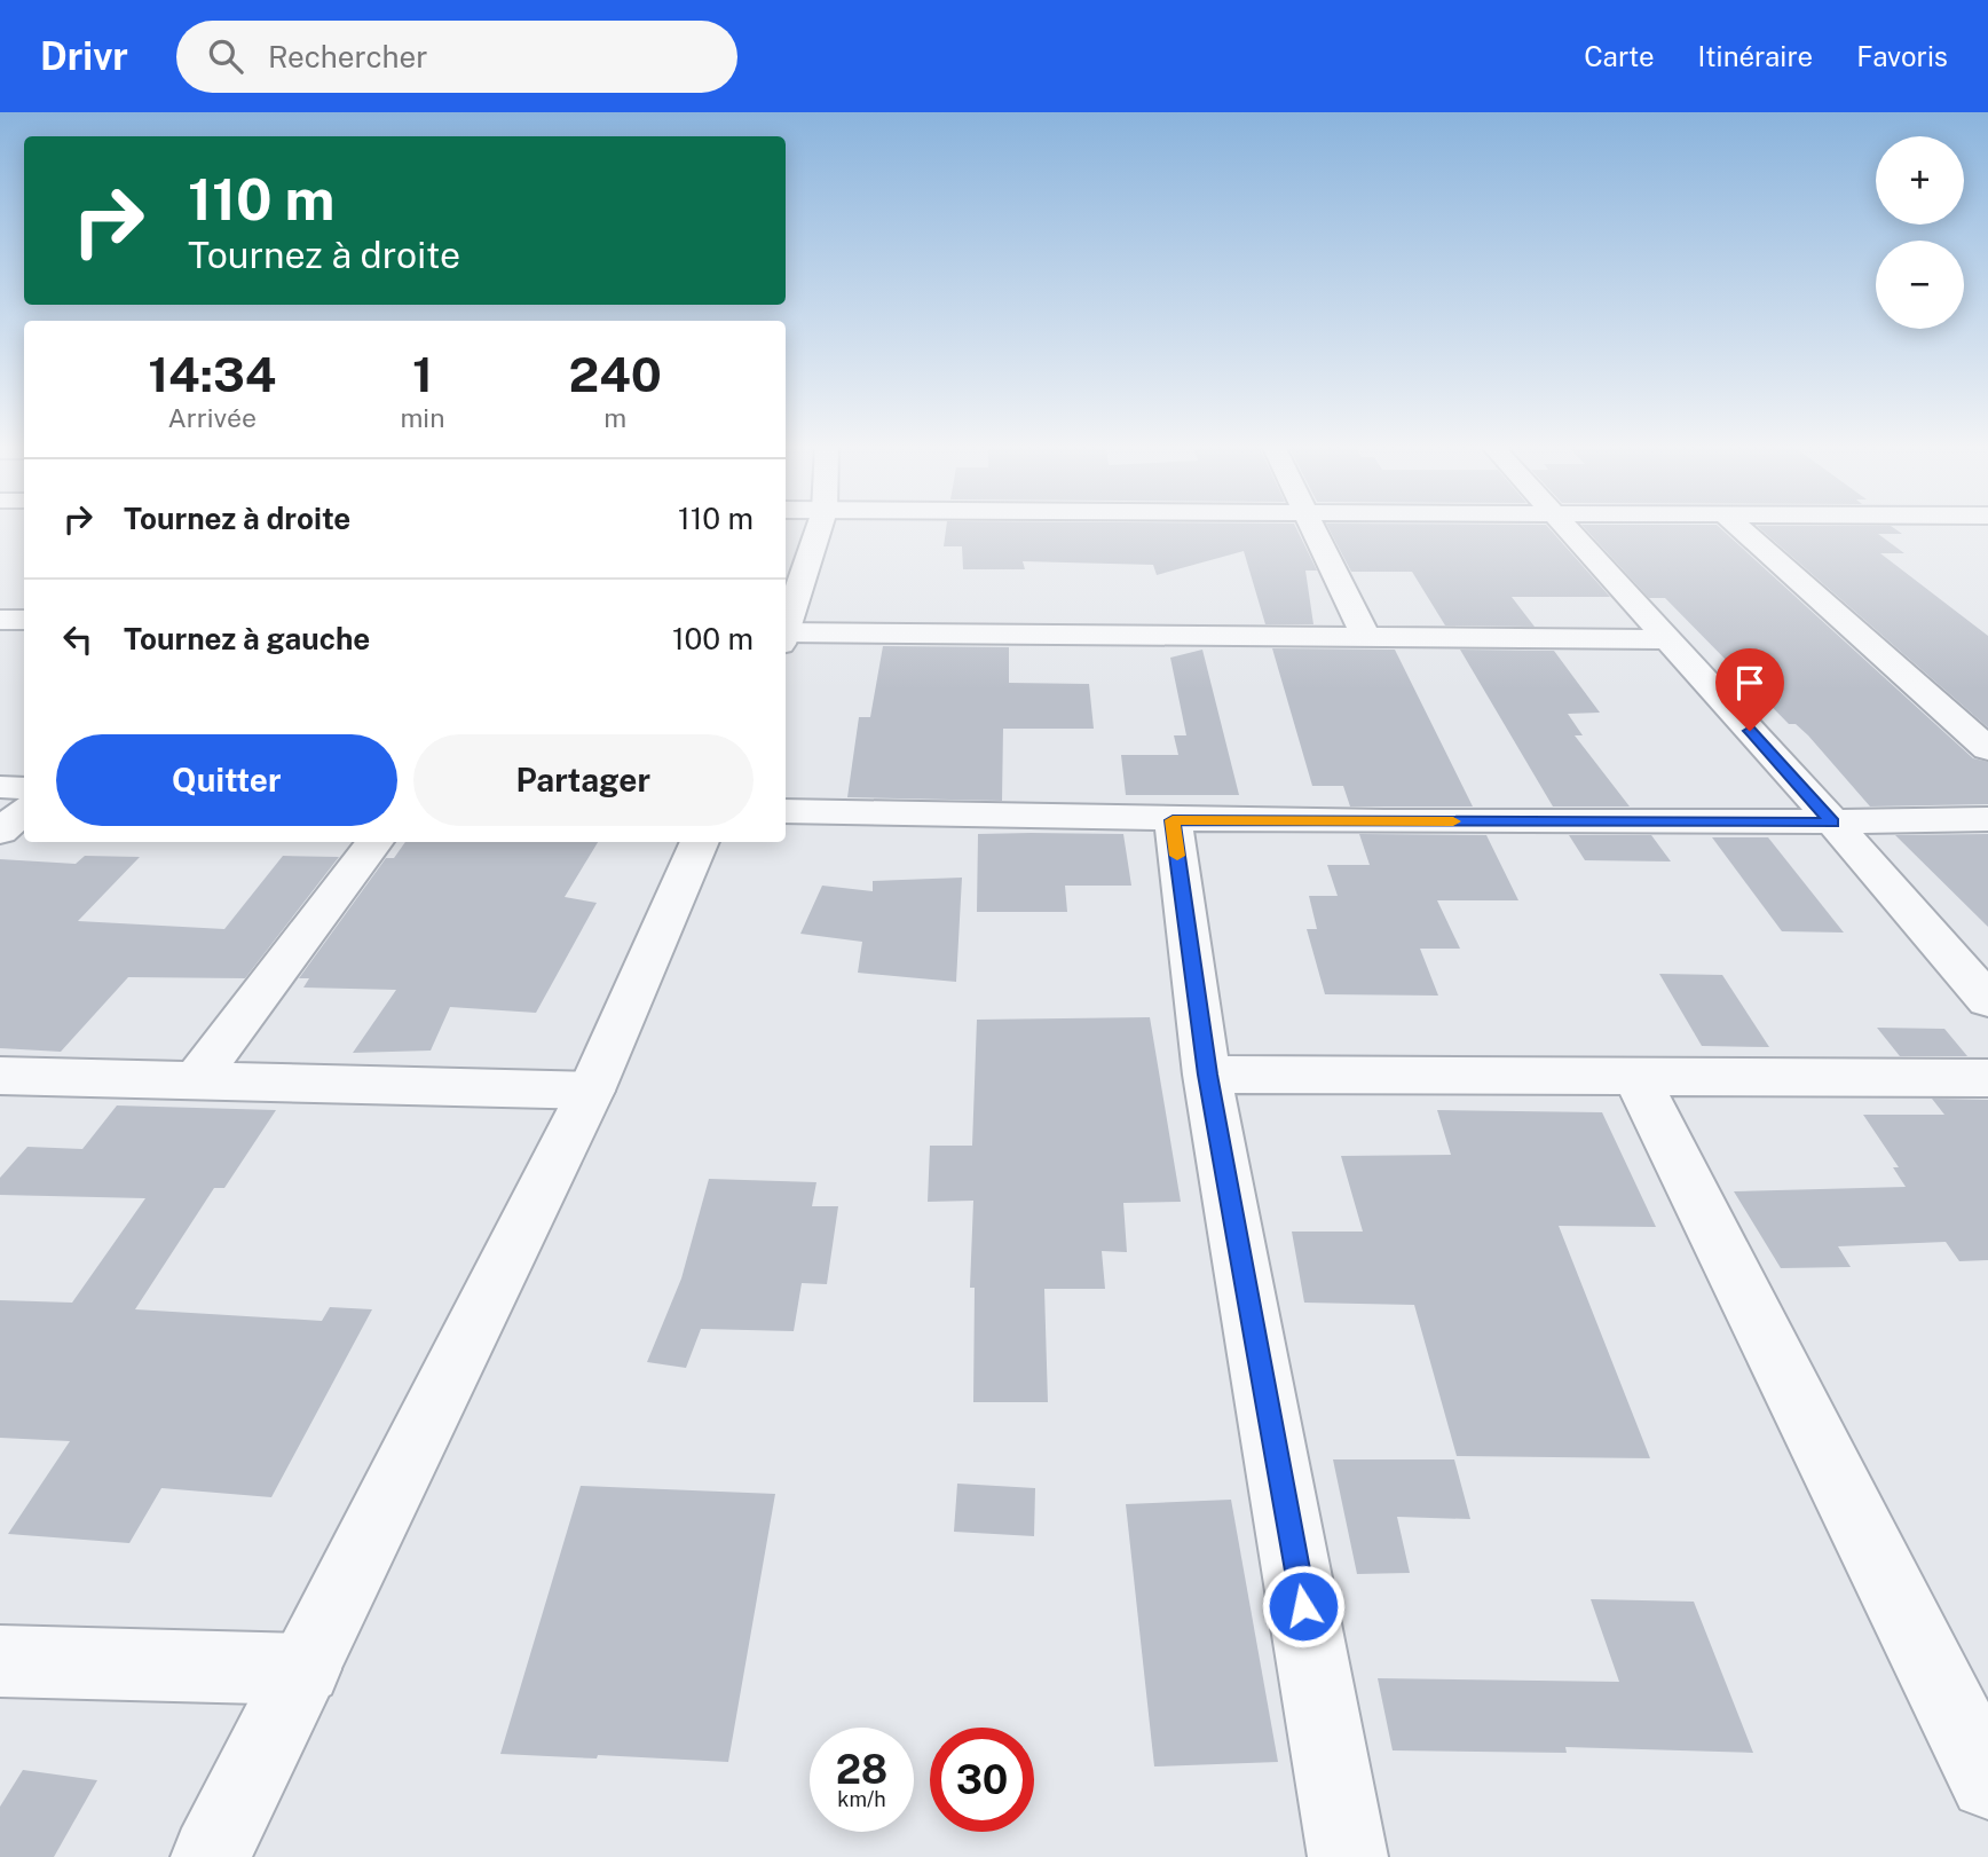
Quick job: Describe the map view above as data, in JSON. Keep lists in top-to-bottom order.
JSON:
{
  "page": {
    "header": "Drivr",
    "search": "Rechercher",
    "nav": ["Carte", "Itinéraire", "Favoris"],
    "map_buttons": ["+", "−"],
    "turn": ["110 m", "Tournez à droite"],
    "eta": [
      "14:34",
      "Arrivée",
      "1",
      "min",
      "240",
      "m"
    ],
    "list": [
      {
        "name": "Tournez à droite",
        "value": "110 m"
      },
      {
        "name": "Tournez à gauche",
        "value": "100 m"
      }
    ],
    "buttons": ["Quitter", "Partager"],
    "speed": "28 km/h",
    "limit": "30"
  }
}
